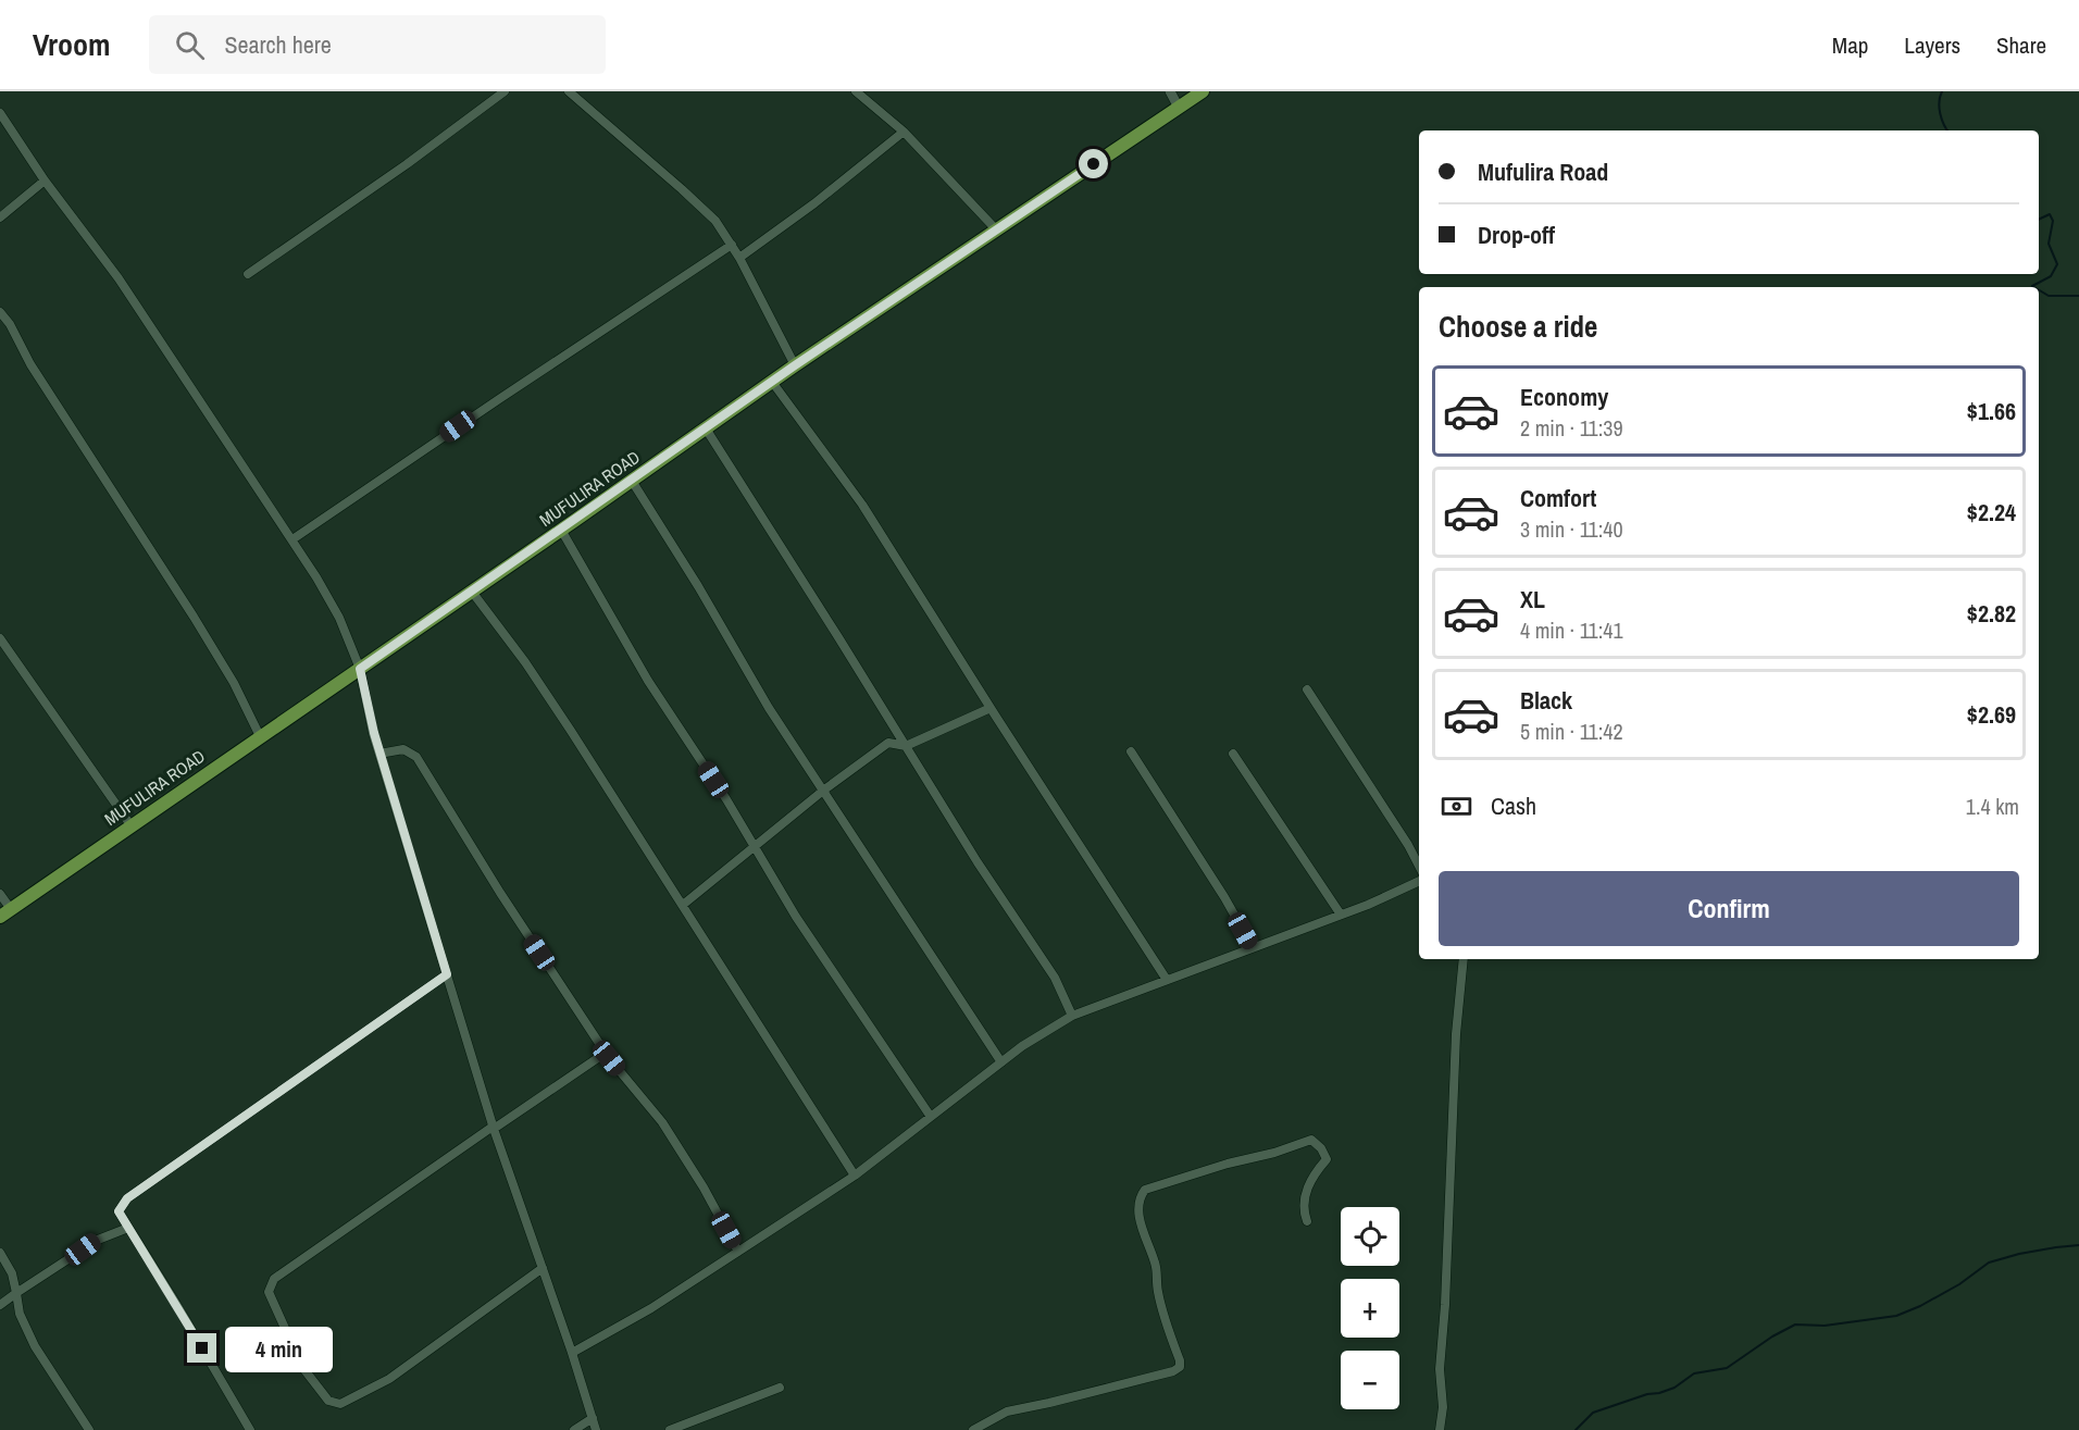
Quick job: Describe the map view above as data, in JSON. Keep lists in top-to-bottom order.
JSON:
{
  "streets": {
    "main road": ["MUFULIRA ROAD"]
  },
  "page": {
    "header": "Vroom",
    "search": "Search here",
    "nav": ["Map", "Layers", "Share"],
    "banner": ["Mufulira Road", "Drop-off"],
    "heading": "Choose a ride",
    "list": [
      {
        "name": "Economy",
        "note": "2 min · 11:39",
        "value": "$1.66"
      },
      {
        "name": "Comfort",
        "note": "3 min · 11:40",
        "value": "$2.24"
      },
      {
        "name": "XL",
        "note": "4 min · 11:41",
        "value": "$2.82"
      },
      {
        "name": "Black",
        "note": "5 min · 11:42",
        "value": "$2.69"
      }
    ],
    "pay": ["Cash", "1.4 km"],
    "buttons": "Confirm",
    "map_buttons": ["+", "−"],
    "bubble": "4 min"
  }
}
